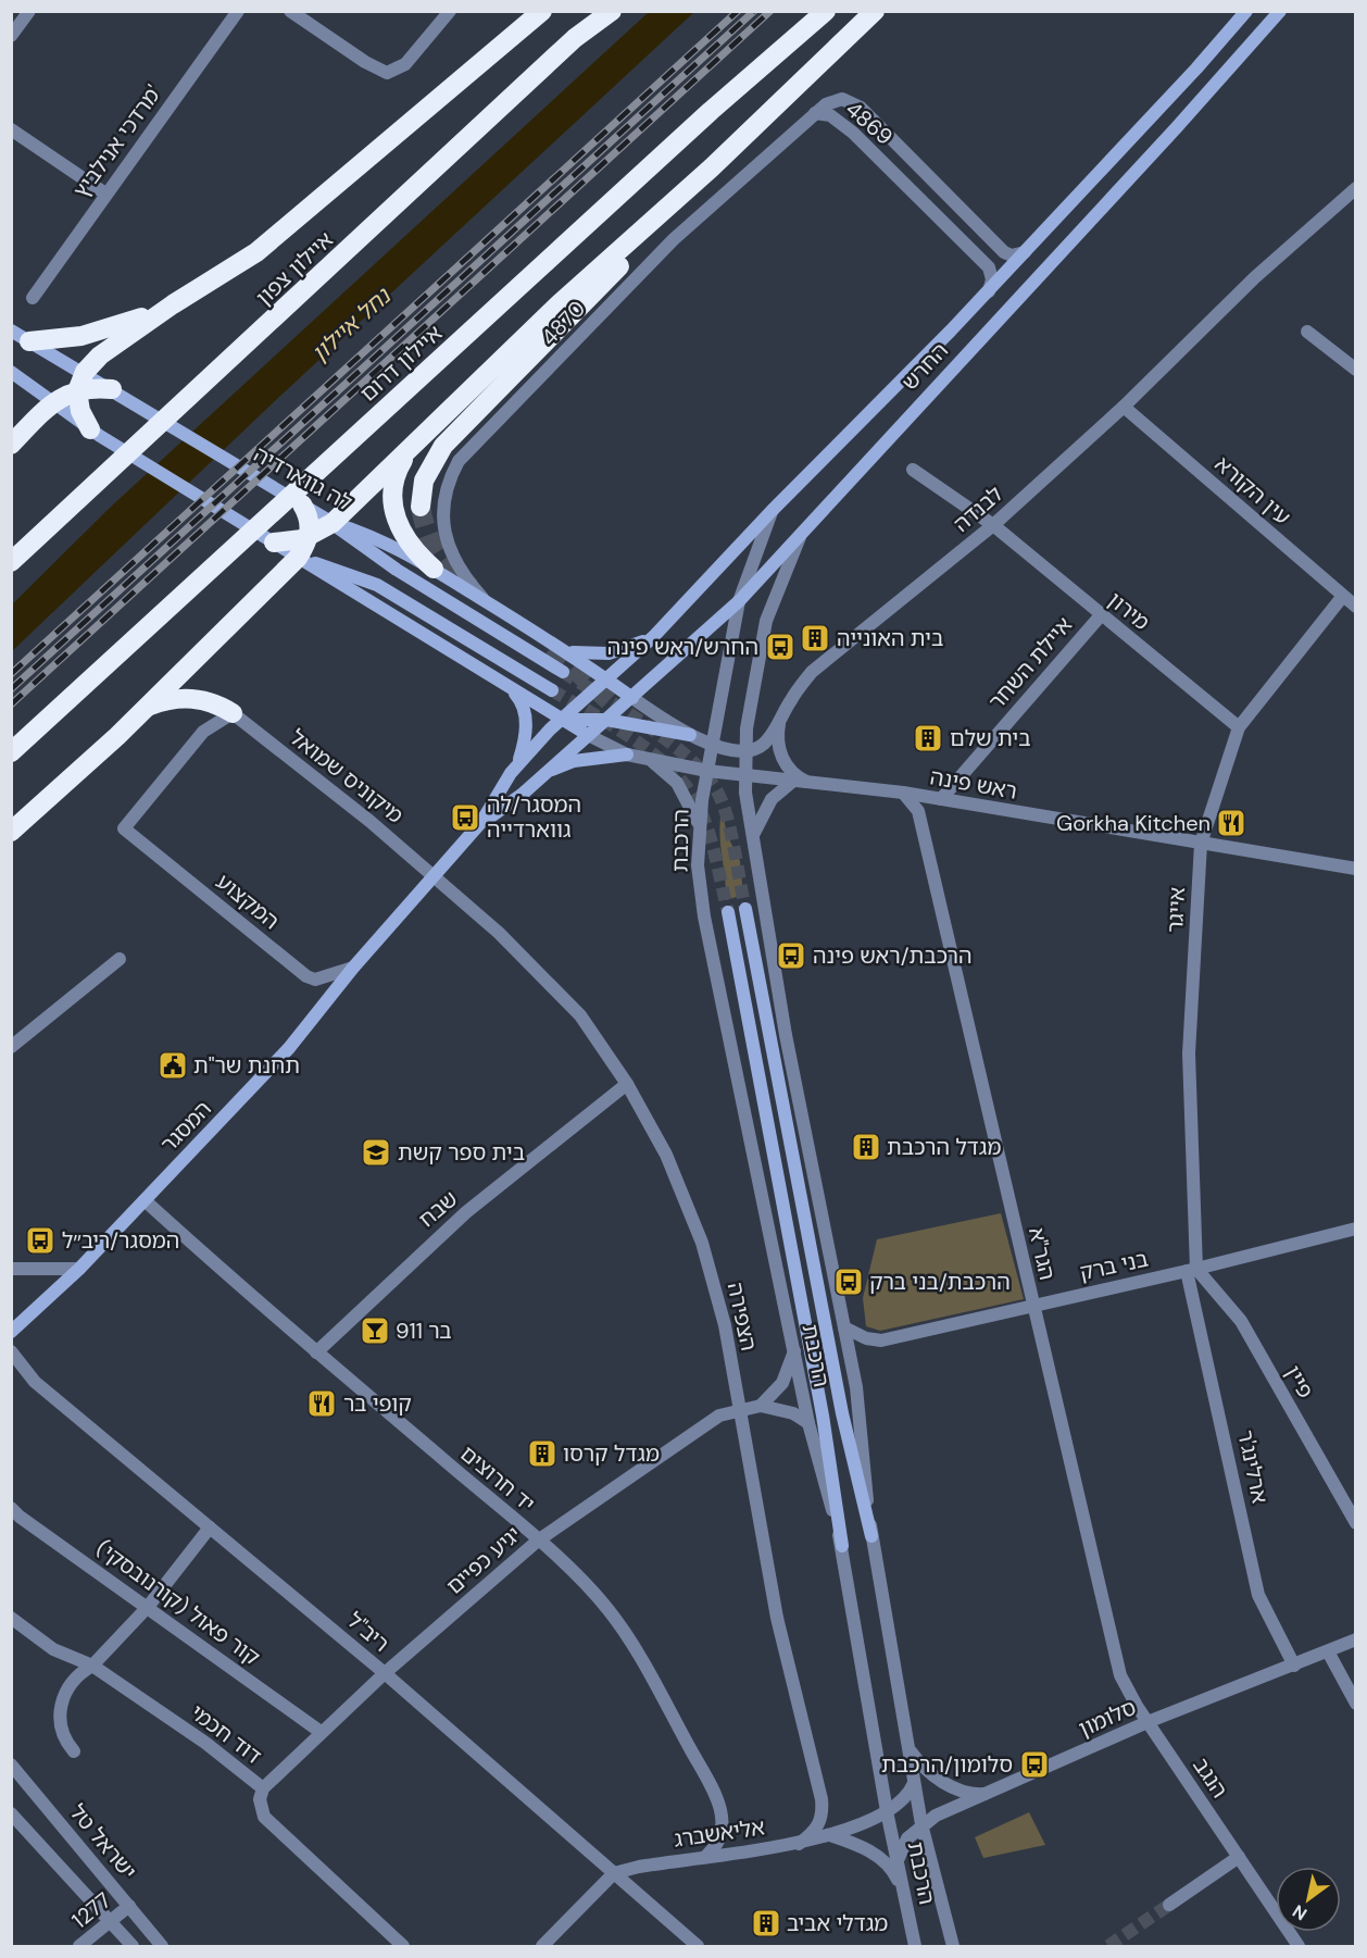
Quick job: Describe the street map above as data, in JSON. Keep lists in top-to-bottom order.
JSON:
{
  "streets": {
    "highway": ["איילון צפון", "איילון דרום"],
    "main road": ["החרש", "לה גווארדיה", "המסגר"],
    "street": [
      "4869",
      "מרדכי אנילביץ'",
      "4870",
      "עין הקורא",
      "לבנדה",
      "מירון",
      "איילת השחר",
      "מיקוניס שמואל",
      "ראש פינה",
      "הרכבת",
      "המקצוע",
      "אייגר",
      "שבח",
      "הגר\"א",
      "בני ברק",
      "הצפירה",
      "פיין",
      "ארלינג'ר",
      "יד חרוצים",
      "יגיע כפיים",
      "קור פאול (קורנובסקי)",
      "ריב\"ל",
      "סלומון",
      "דוד חכמי",
      "הנגב",
      "אליאשברג",
      "ישראל טל",
      "1277"
    ]
  },
  "crossings": [
    ["4869", "4870"],
    ["4869", "החרש"],
    ["4870", "לה גווארדיה"],
    ["החרש", "לה גווארדיה"],
    ["החרש", "ראש פינה"],
    ["החרש", "הרכבת"],
    ["החרש", "המסגר"],
    ["עין הקורא", "לבנדה"],
    ["עין הקורא", "אייגר"],
    ["לבנדה", "מירון"],
    ["לבנדה", "הרכבת"],
    ["מירון", "איילת השחר"],
    ["מירון", "אייגר"],
    ["איילת השחר", "ראש פינה"],
    ["מיקוניס שמואל", "המקצוע"],
    ["מיקוניס שמואל", "המסגר"],
    ["מיקוניס שמואל", "הצפירה"],
    ["ראש פינה", "הרכבת"],
    ["ראש פינה", "אייגר"],
    ["ראש פינה", "המסגר"],
    ["ראש פינה", "הגר\"א"],
    ["הרכבת", "בני ברק"],
    ["הרכבת", "יגיע כפיים"],
    ["הרכבת", "סלומון"],
    ["הרכבת", "אליאשברג"],
    ["המקצוע", "המסגר"],
    ["אייגר", "בני ברק"],
    ["אייגר", "פיין"],
    ["אייגר", "ארלינג'ר"],
    ["המסגר", "הצפירה"],
    ["המסגר", "יד חרוצים"],
    ["שבח", "הצפירה"],
    ["שבח", "יד חרוצים"],
    ["הגר\"א", "בני ברק"],
    ["הגר\"א", "סלומון"],
    ["הגר\"א", "הנגב"],
    ["בני ברק", "פיין"],
    ["בני ברק", "ארלינג'ר"],
    ["הצפירה", "יגיע כפיים"],
    ["הצפירה", "אליאשברג"],
    ["פיין", "ארלינג'ר"],
    ["ארלינג'ר", "סלומון"],
    ["יד חרוצים", "יגיע כפיים"],
    ["יד חרוצים", "אליאשברג"],
    ["יגיע כפיים", "קור פאול (קורנובסקי)"],
    ["יגיע כפיים", "ריב\"ל"],
    ["יגיע כפיים", "דוד חכמי"],
    ["ריב\"ל", "אליאשברג"],
    ["סלומון", "הנגב"],
    ["ישראל טל", "1277"]
  ],
  "water": ["נחל איילון"],
  "places": {
    "building": [
      "בית האונייה",
      "בית שלם",
      "מגדל הרכבת",
      "מגדל קרסו",
      "מגדלי אביב"
    ],
    "bus stop": [
      "החרש/ראש פינה",
      "המסגר/לה גווארדייה",
      "הרכבת/ראש פינה",
      "המסגר/ריב״ל",
      "הרכבת/בני ברק",
      "סלומון/הרכבת"
    ],
    "restaurant": ["Gorkha Kitchen", "קופי בר"],
    "public building": ["תחנת שר\"ת"],
    "school or university": ["בית ספר קשת"],
    "bar": ["בר 911"]
  },
  "north": "bottom left"
}
